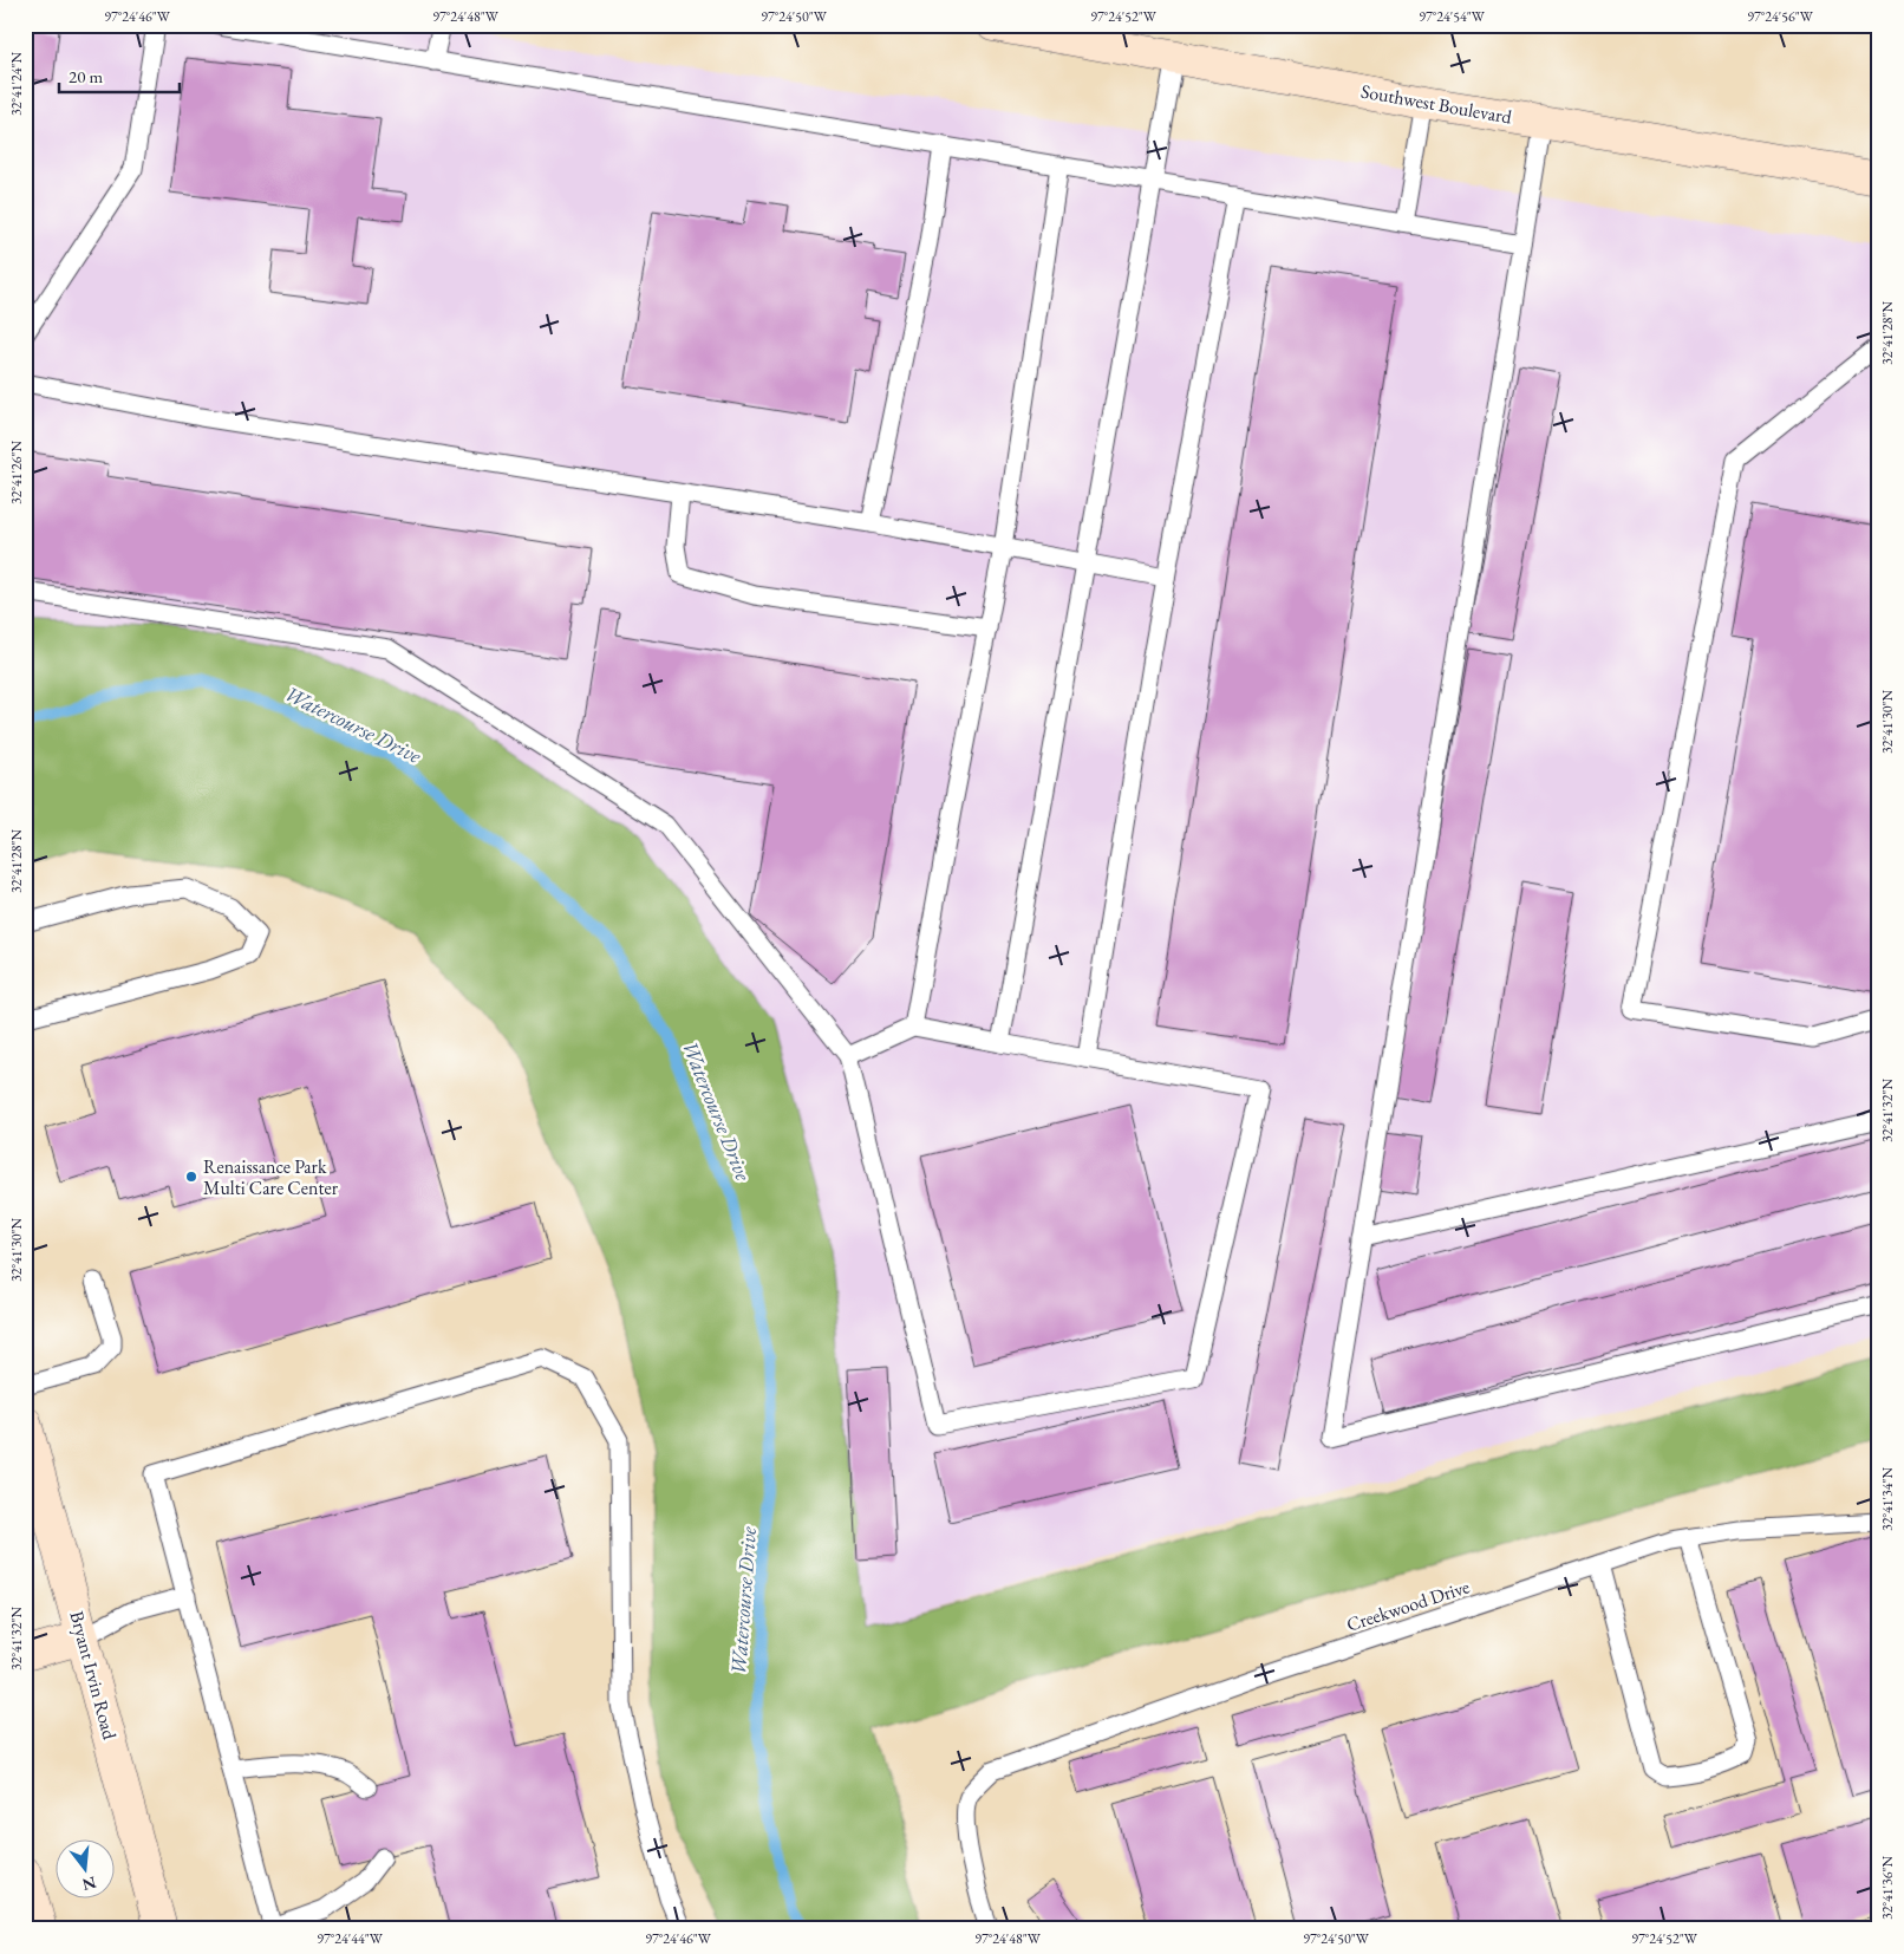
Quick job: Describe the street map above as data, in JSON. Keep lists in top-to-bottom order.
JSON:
{
  "streets": {
    "main road": ["Southwest Boulevard", "Bryant Irvin Road"],
    "lane": ["Creekwood Drive"]
  },
  "water": ["Watercourse Drive"],
  "places": ["Renaissance Park Multi Care Center"],
  "scale_bar": "20 m",
  "north": "bottom",
  "coordinates": [
    "97°24'46\"W",
    "97°24'48\"W",
    "97°24'50\"W",
    "97°24'52\"W",
    "97°24'54\"W",
    "97°24'56\"W",
    "32°41'24\"N",
    "32°41'28\"N",
    "32°41'26\"N",
    "32°41'30\"N",
    "32°41'32\"N",
    "32°41'34\"N",
    "32°41'36\"N",
    "97°24'44\"W"
  ]
}
